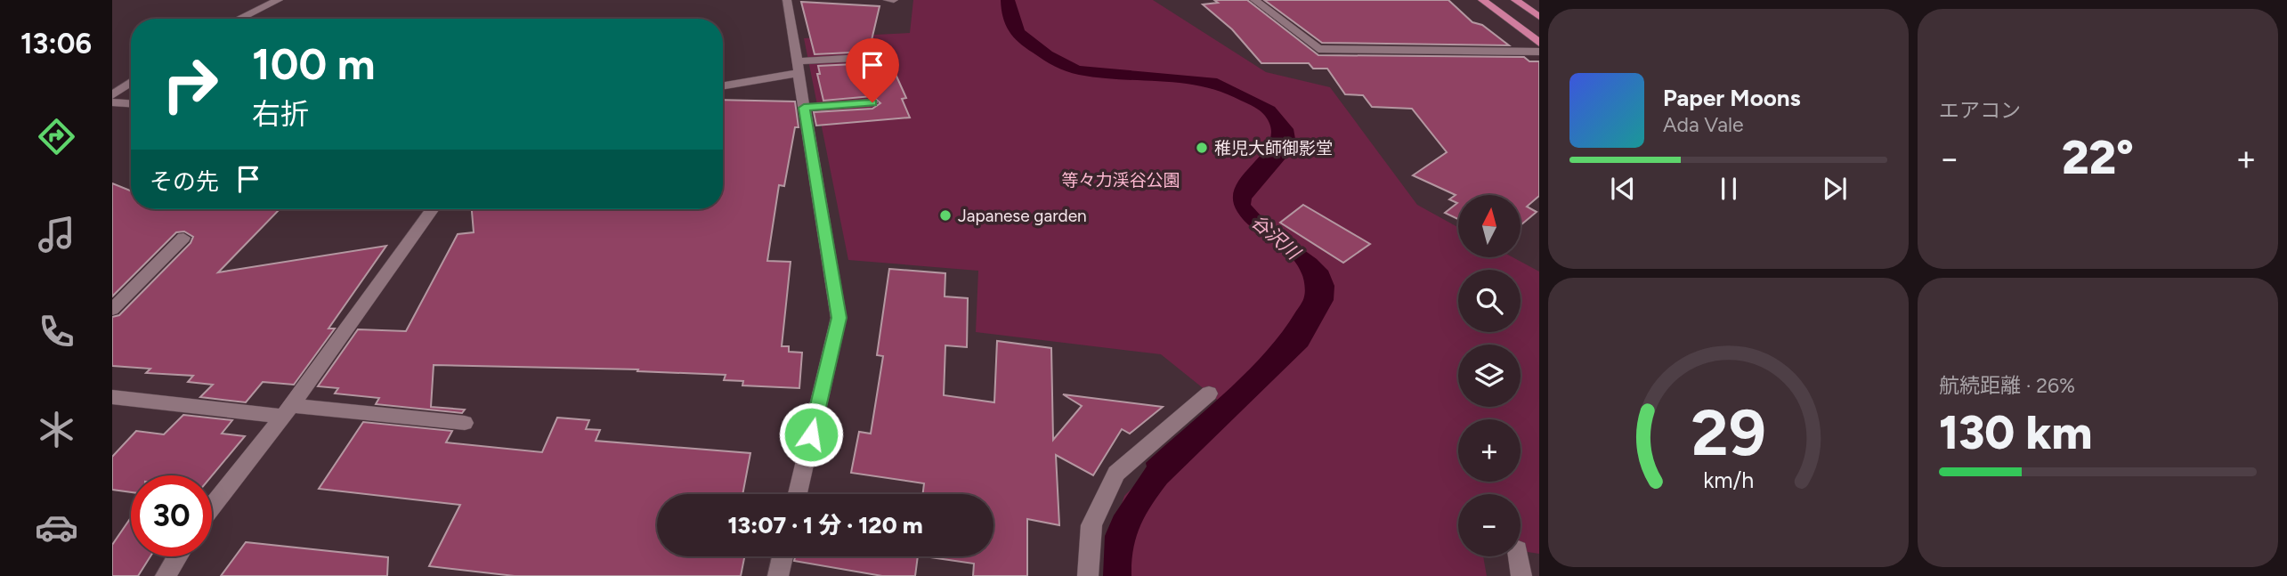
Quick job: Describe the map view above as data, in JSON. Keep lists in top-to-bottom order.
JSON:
{
  "water": ["谷沢川"],
  "parks": ["等々力渓谷公園"],
  "places": ["稚児大師御影堂", "Japanese garden"],
  "north": "top",
  "page": {
    "tabs": "13:06",
    "tile": [
      "エアコン",
      ["航続距離 · 26%", "130 km"]
    ],
    "turn": ["100 m", "右折"],
    "song": ["Paper Moons", "Ada Vale"],
    "heat": ["−", "22°", "+"],
    "then": "その先",
    "map_buttons": ["+", "−"],
    "limit": "30",
    "trip": "13:07 · 1 分 · 120 m",
    "gauge": ["29", "km/h"]
  }
}
